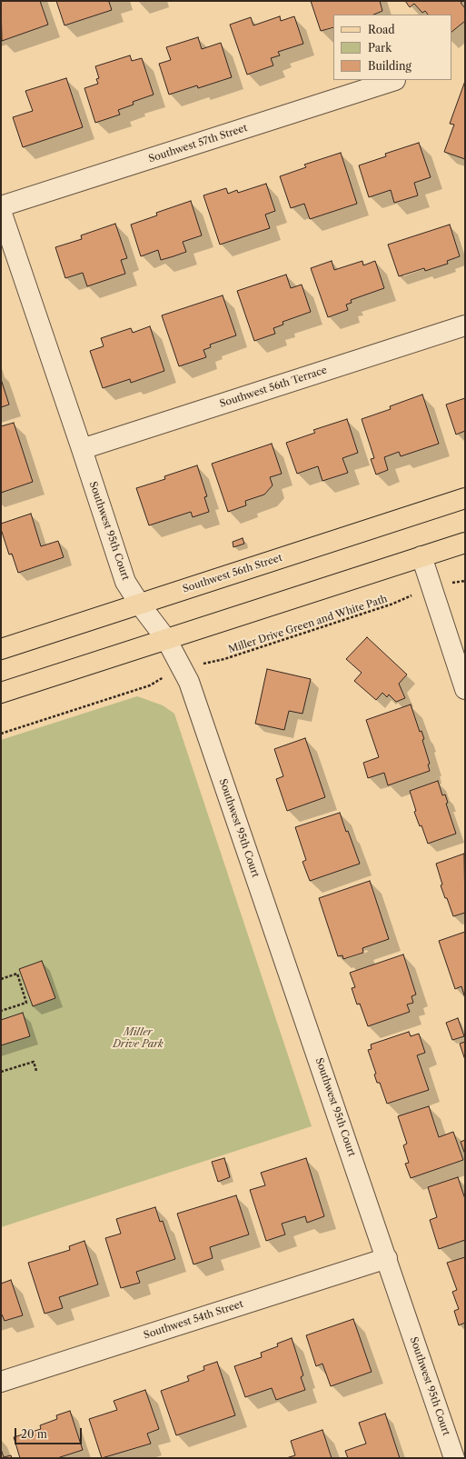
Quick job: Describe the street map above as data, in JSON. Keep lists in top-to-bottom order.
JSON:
{
  "streets": {
    "main road": ["Southwest 56th Street"],
    "street": [
      "Southwest 57th Street",
      "Southwest 56th Terrace",
      "Southwest 95th Court",
      "Southwest 54th Street"
    ],
    "path": ["Miller Drive Green and White Path"]
  },
  "crossings": [
    ["Southwest 56th Terrace", "Southwest 95th Court"],
    ["Southwest 95th Court", "Southwest 56th Street"],
    ["Southwest 95th Court", "Southwest 54th Street"]
  ],
  "parks": ["Miller Drive Park"],
  "legend": ["Road", "Park", "Building"],
  "scale_bar": "20 m"
}
